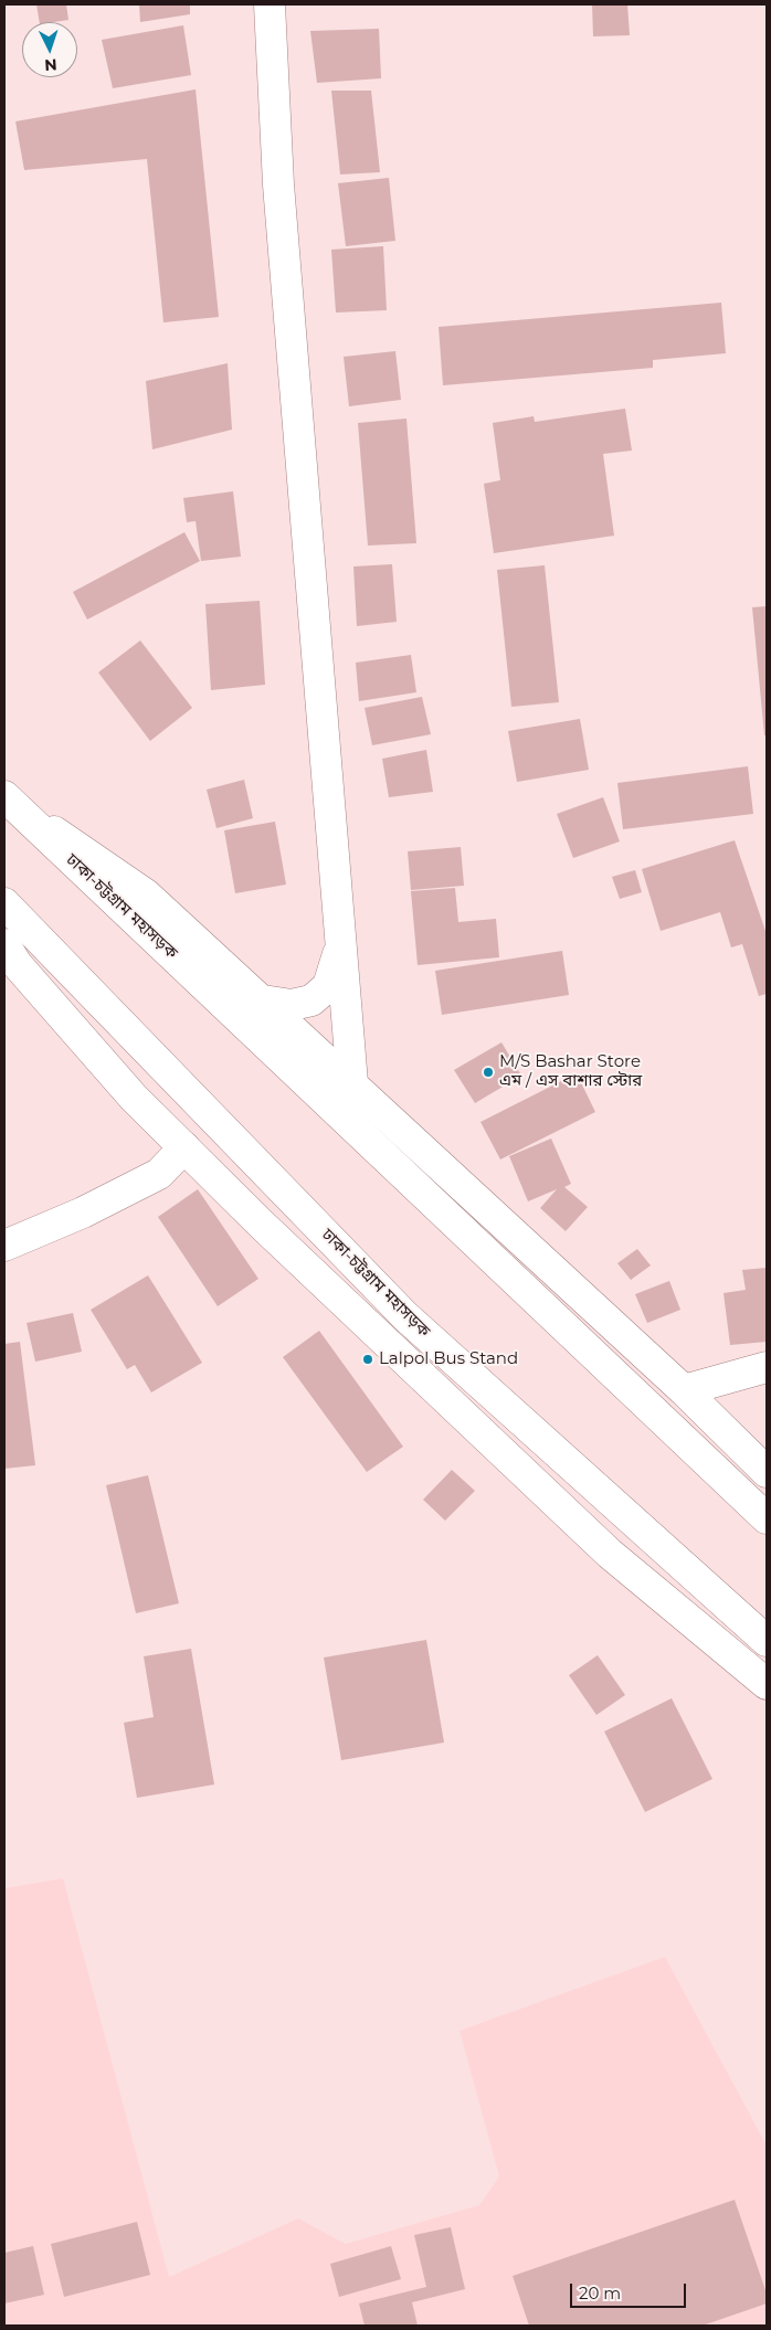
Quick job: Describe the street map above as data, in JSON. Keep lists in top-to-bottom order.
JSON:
{
  "streets": {
    "main road": ["ঢাকা-চট্টগ্রাম মহাসড়ক"]
  },
  "places": ["M/S Bashar Store এম / এস বাশার স্টোর", "Lalpol Bus Stand"],
  "scale_bar": "20 m",
  "north": "bottom"
}
